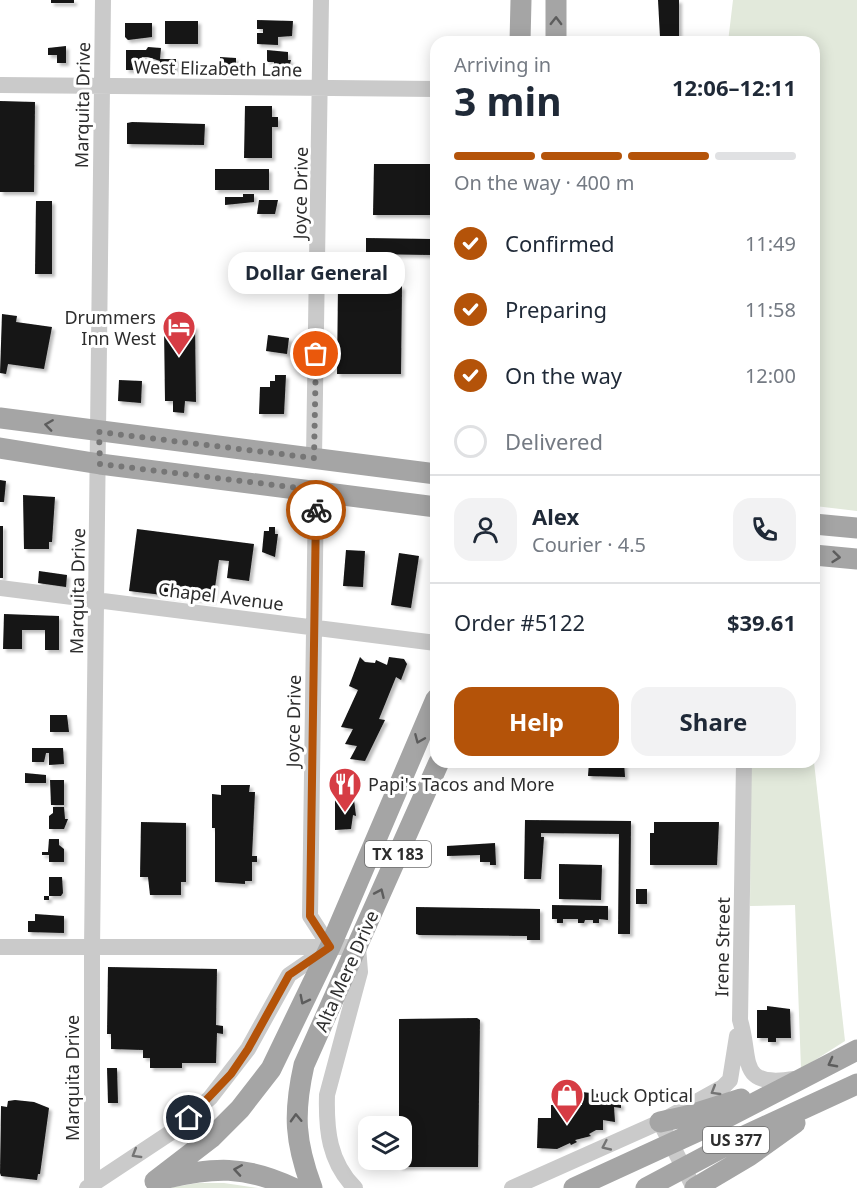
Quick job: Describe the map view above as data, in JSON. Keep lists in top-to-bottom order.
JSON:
{
  "streets": {
    "main road": ["TX 183", "Alta Mere Drive", "US 377"],
    "street": [
      "West Elizabeth Lane",
      "Marquita Drive",
      "Joyce Drive",
      "Chapel Avenue",
      "Irene Street"
    ]
  },
  "crossings": [
    ["West Elizabeth Lane", "Marquita Drive"],
    ["West Elizabeth Lane", "Joyce Drive"],
    ["Marquita Drive", "Chapel Avenue"],
    ["Joyce Drive", "Chapel Avenue"],
    ["Joyce Drive", "Alta Mere Drive"],
    ["Irene Street", "US 377"]
  ],
  "places": {
    "other": ["Dollar General"],
    "hotel": ["Drummers Inn West"],
    "restaurant": ["Papi's Tacos and More"],
    "shop": ["Luck Optical"]
  },
  "page": {
    "heading": ["3 min", "Arriving in", "12:06–12:11"],
    "panel": [
      "Alex",
      "Courier · 4.5",
      "Order #5122",
      "$39.61"
    ],
    "bar": "On the way · 400 m",
    "list": [
      ["Confirmed", "11:49"],
      ["Preparing", "11:58"],
      ["On the way", "12:00"],
      "Delivered"
    ],
    "bubble": "Dollar General",
    "buttons": ["Help", "Share"]
  }
}
